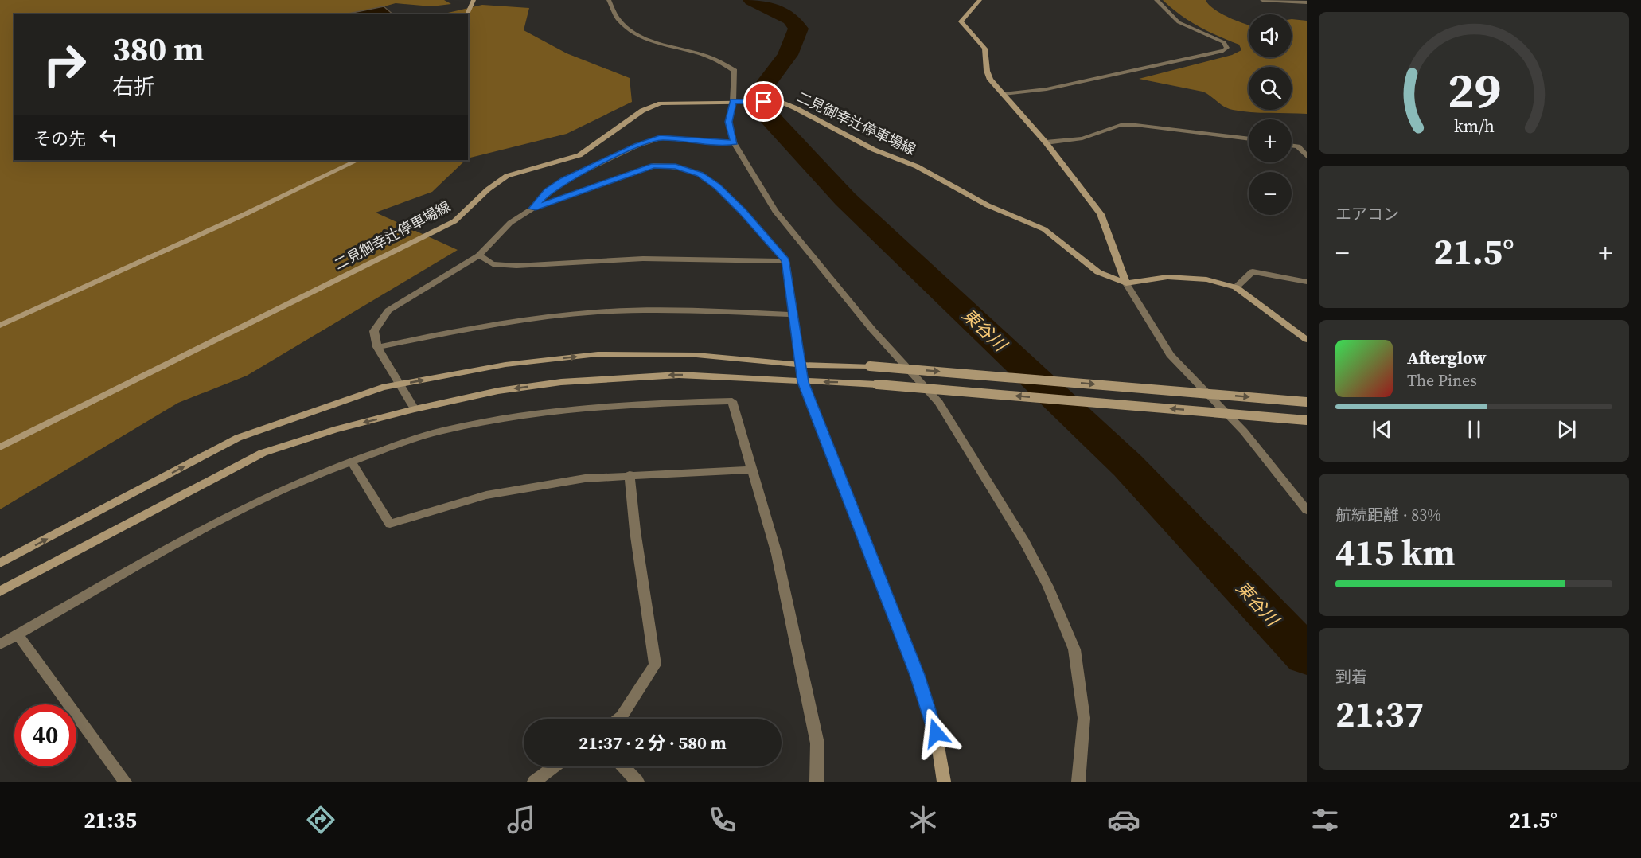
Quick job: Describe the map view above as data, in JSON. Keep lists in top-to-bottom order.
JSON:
{
  "streets": {
    "street": ["二見御幸辻停車場線"]
  },
  "water": ["東谷川"],
  "page": {
    "map_buttons": ["+", "−"],
    "turn": ["380 m", "右折"],
    "then": "その先",
    "tile": [
      "エアコン",
      ["航続距離 · 83%", "415 km"],
      ["到着", "21:37"]
    ],
    "heat": ["−", "21.5°", "+"],
    "song": ["Afterglow", "The Pines"],
    "limit": "40",
    "trip": "21:37 · 2 分 · 580 m",
    "tabs": ["21:35", "21.5°"],
    "gauge": ["29", "km/h"]
  }
}
